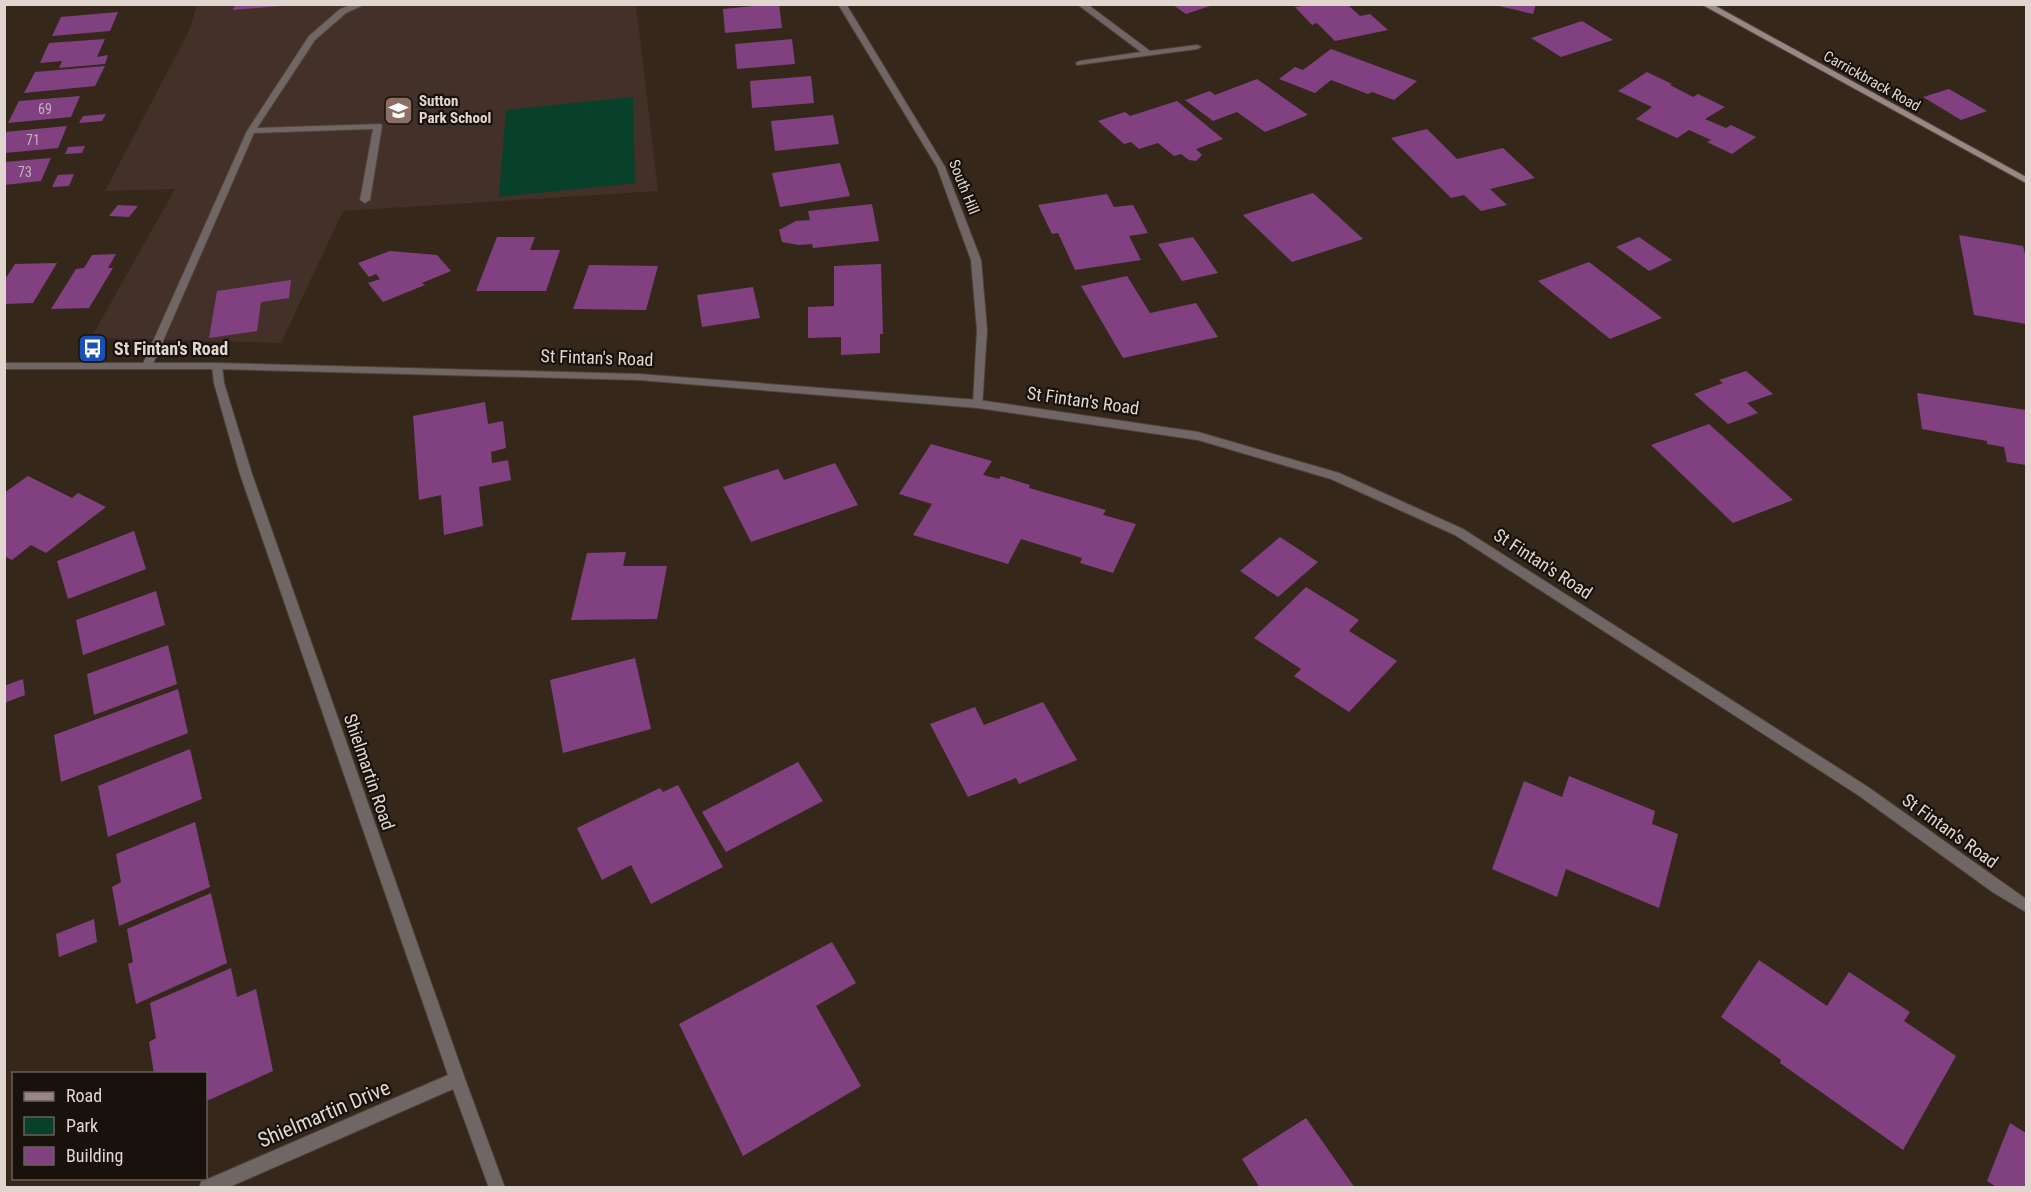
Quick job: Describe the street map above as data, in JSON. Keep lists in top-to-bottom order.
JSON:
{
  "streets": {
    "main road": ["Carrickbrack Road"],
    "street": [
      "South Hill",
      "St Fintan's Road",
      "Shielmartin Road",
      "Shielmartin Drive"
    ]
  },
  "crossings": [
    ["South Hill", "St Fintan's Road"],
    ["St Fintan's Road", "Shielmartin Road"],
    ["Shielmartin Road", "Shielmartin Drive"]
  ],
  "places": {
    "school or university": ["Sutton Park School"],
    "bus stop": ["St Fintan's Road"]
  },
  "house_numbers": ["69", "71", "73"],
  "legend": ["Road", "Park", "Building"]
}
